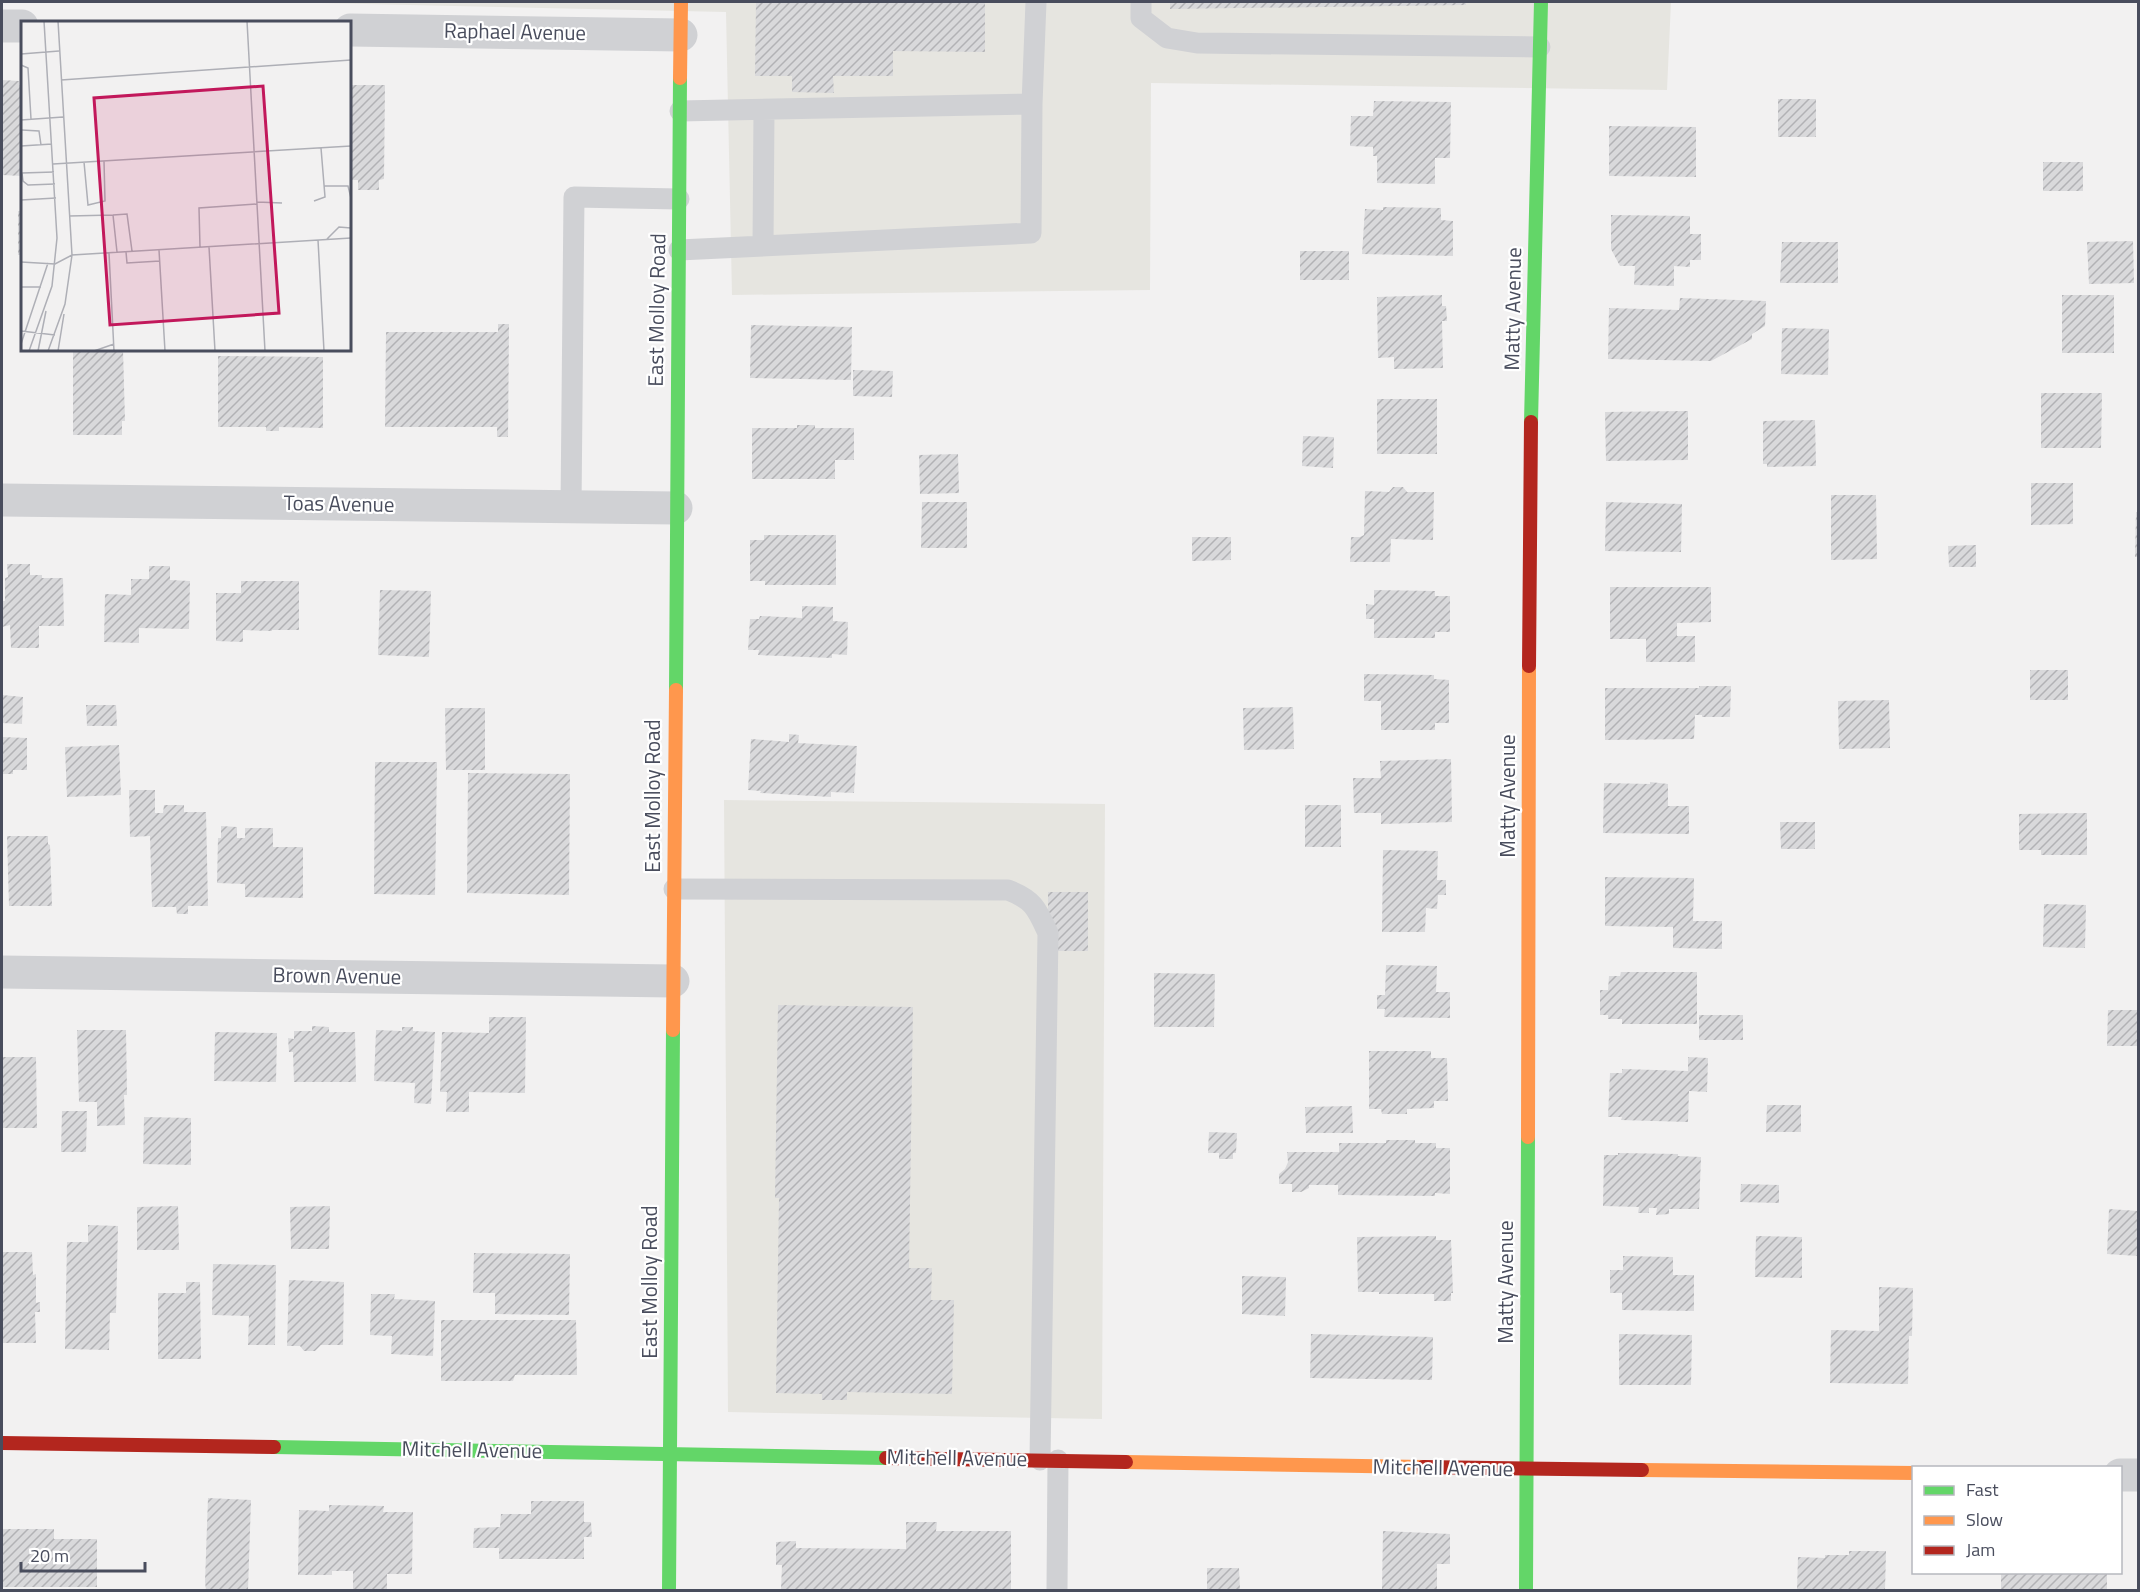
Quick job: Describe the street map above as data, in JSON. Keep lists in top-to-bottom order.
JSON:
{
  "streets": {
    "street": [
      "Raphael Avenue",
      "Matty Avenue",
      "East Molloy Road",
      "Toas Avenue",
      "Brown Avenue",
      "Mitchell Avenue"
    ]
  },
  "crossings": [
    ["Raphael Avenue", "East Molloy Road"],
    ["Matty Avenue", "Mitchell Avenue"],
    ["East Molloy Road", "Toas Avenue"],
    ["East Molloy Road", "Brown Avenue"],
    ["East Molloy Road", "Mitchell Avenue"]
  ],
  "legend": ["Fast", "Slow", "Jam"],
  "scale_bar": "20 m"
}
